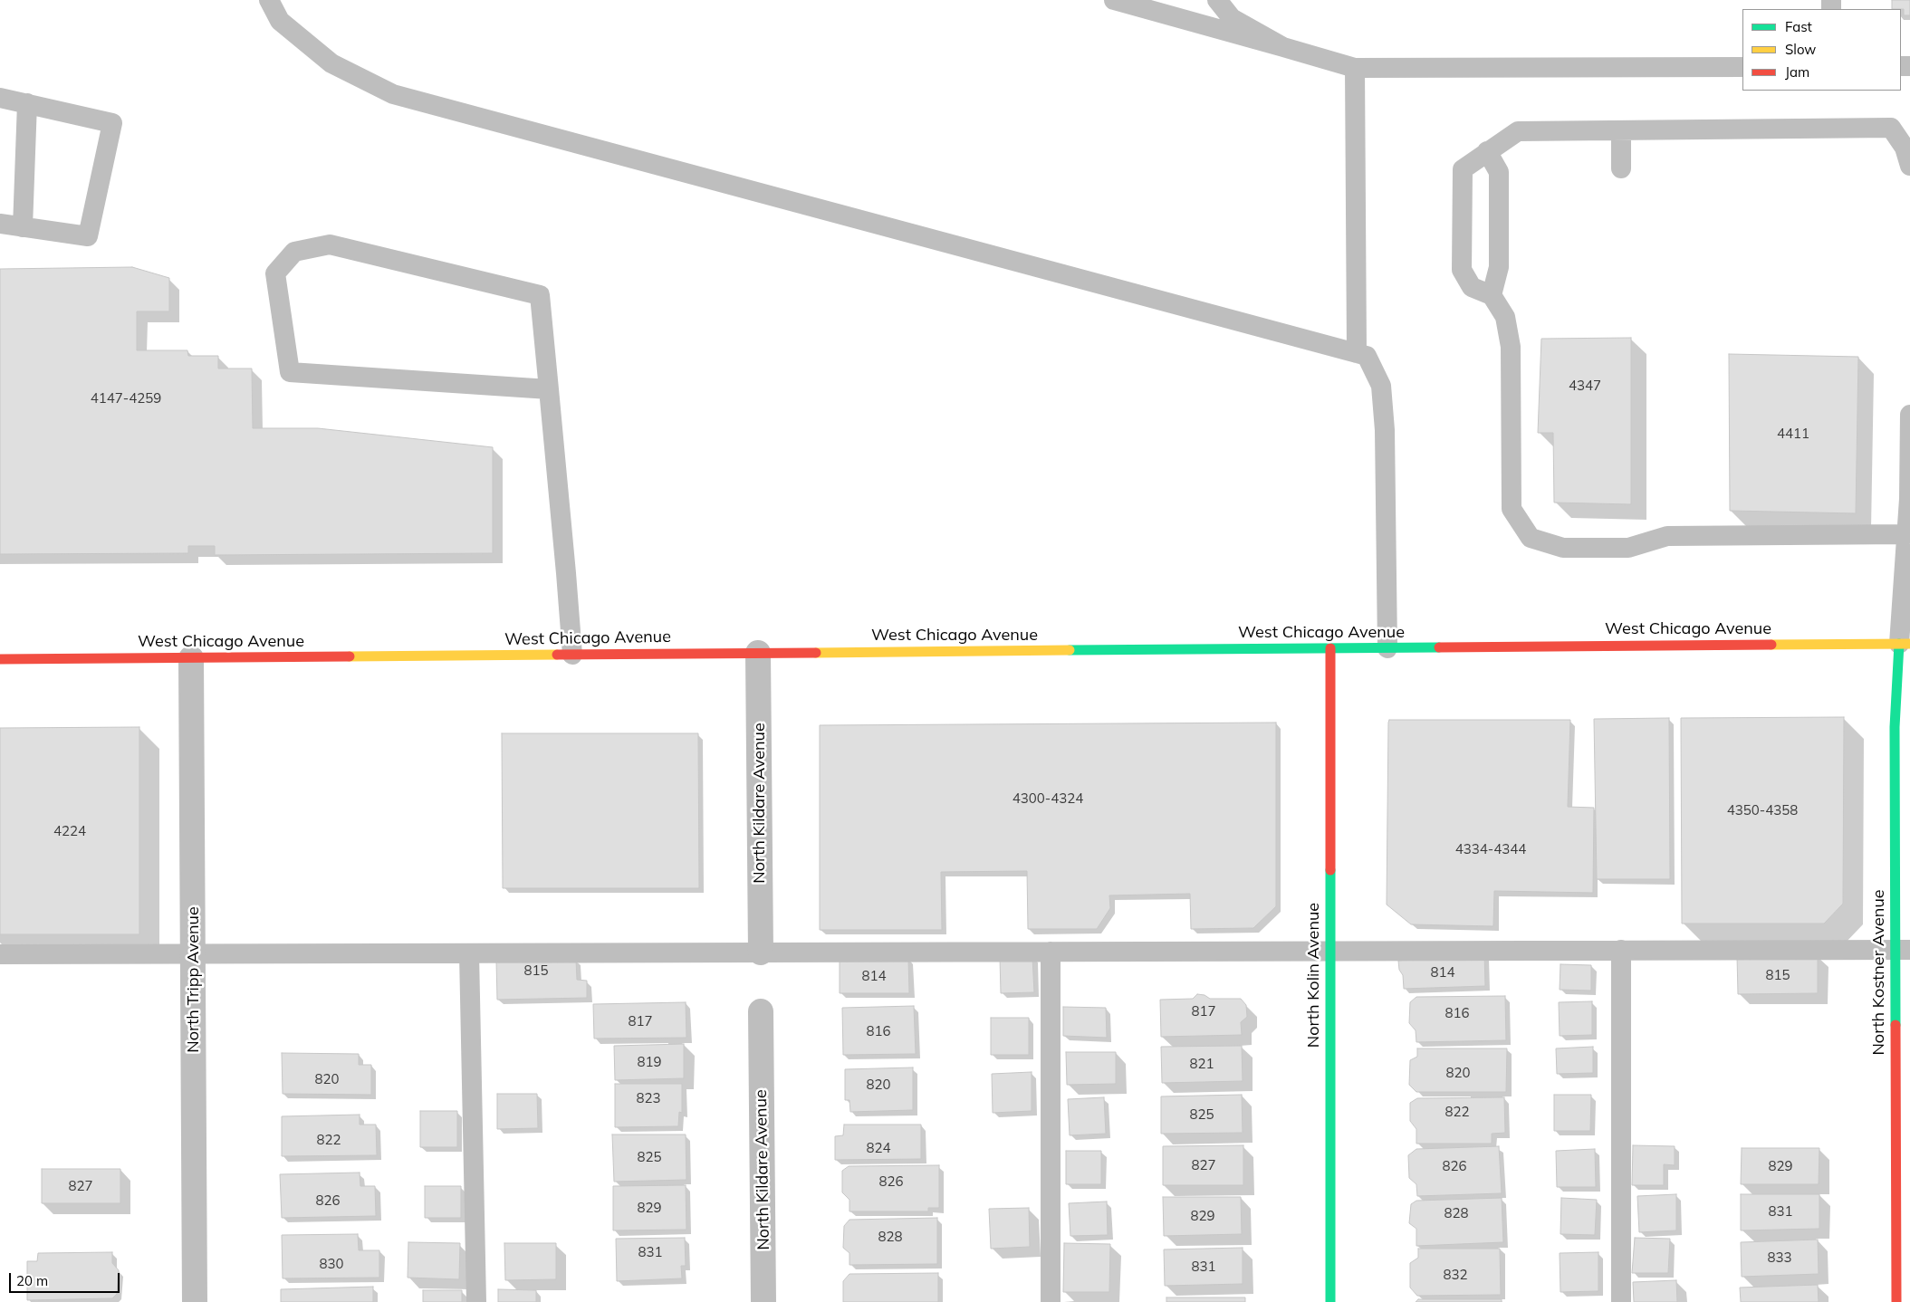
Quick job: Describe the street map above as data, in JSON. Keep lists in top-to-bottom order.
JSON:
{
  "streets": {
    "main road": ["West Chicago Avenue", "North Kostner Avenue", "North Kolin Avenue"],
    "street": ["North Kildare Avenue", "North Tripp Avenue"]
  },
  "crossings": [
    ["West Chicago Avenue", "North Kildare Avenue"],
    ["West Chicago Avenue", "North Kostner Avenue"],
    ["West Chicago Avenue", "North Kolin Avenue"],
    ["West Chicago Avenue", "North Tripp Avenue"]
  ],
  "house_numbers": [
    "4347",
    "4147-4259",
    "4411",
    "4300-4324",
    "4350-4358",
    "4224",
    "4334-4344",
    "815",
    "814",
    "815",
    "814",
    "817",
    "816",
    "817",
    "816",
    "819",
    "821",
    "820",
    "820",
    "820",
    "823",
    "822",
    "825",
    "822",
    "824",
    "825",
    "827",
    "826",
    "829",
    "826",
    "827",
    "826",
    "829",
    "831",
    "828",
    "829",
    "828",
    "831",
    "833",
    "830",
    "831",
    "832"
  ],
  "legend": ["Fast", "Slow", "Jam"],
  "scale_bar": "20 m"
}
